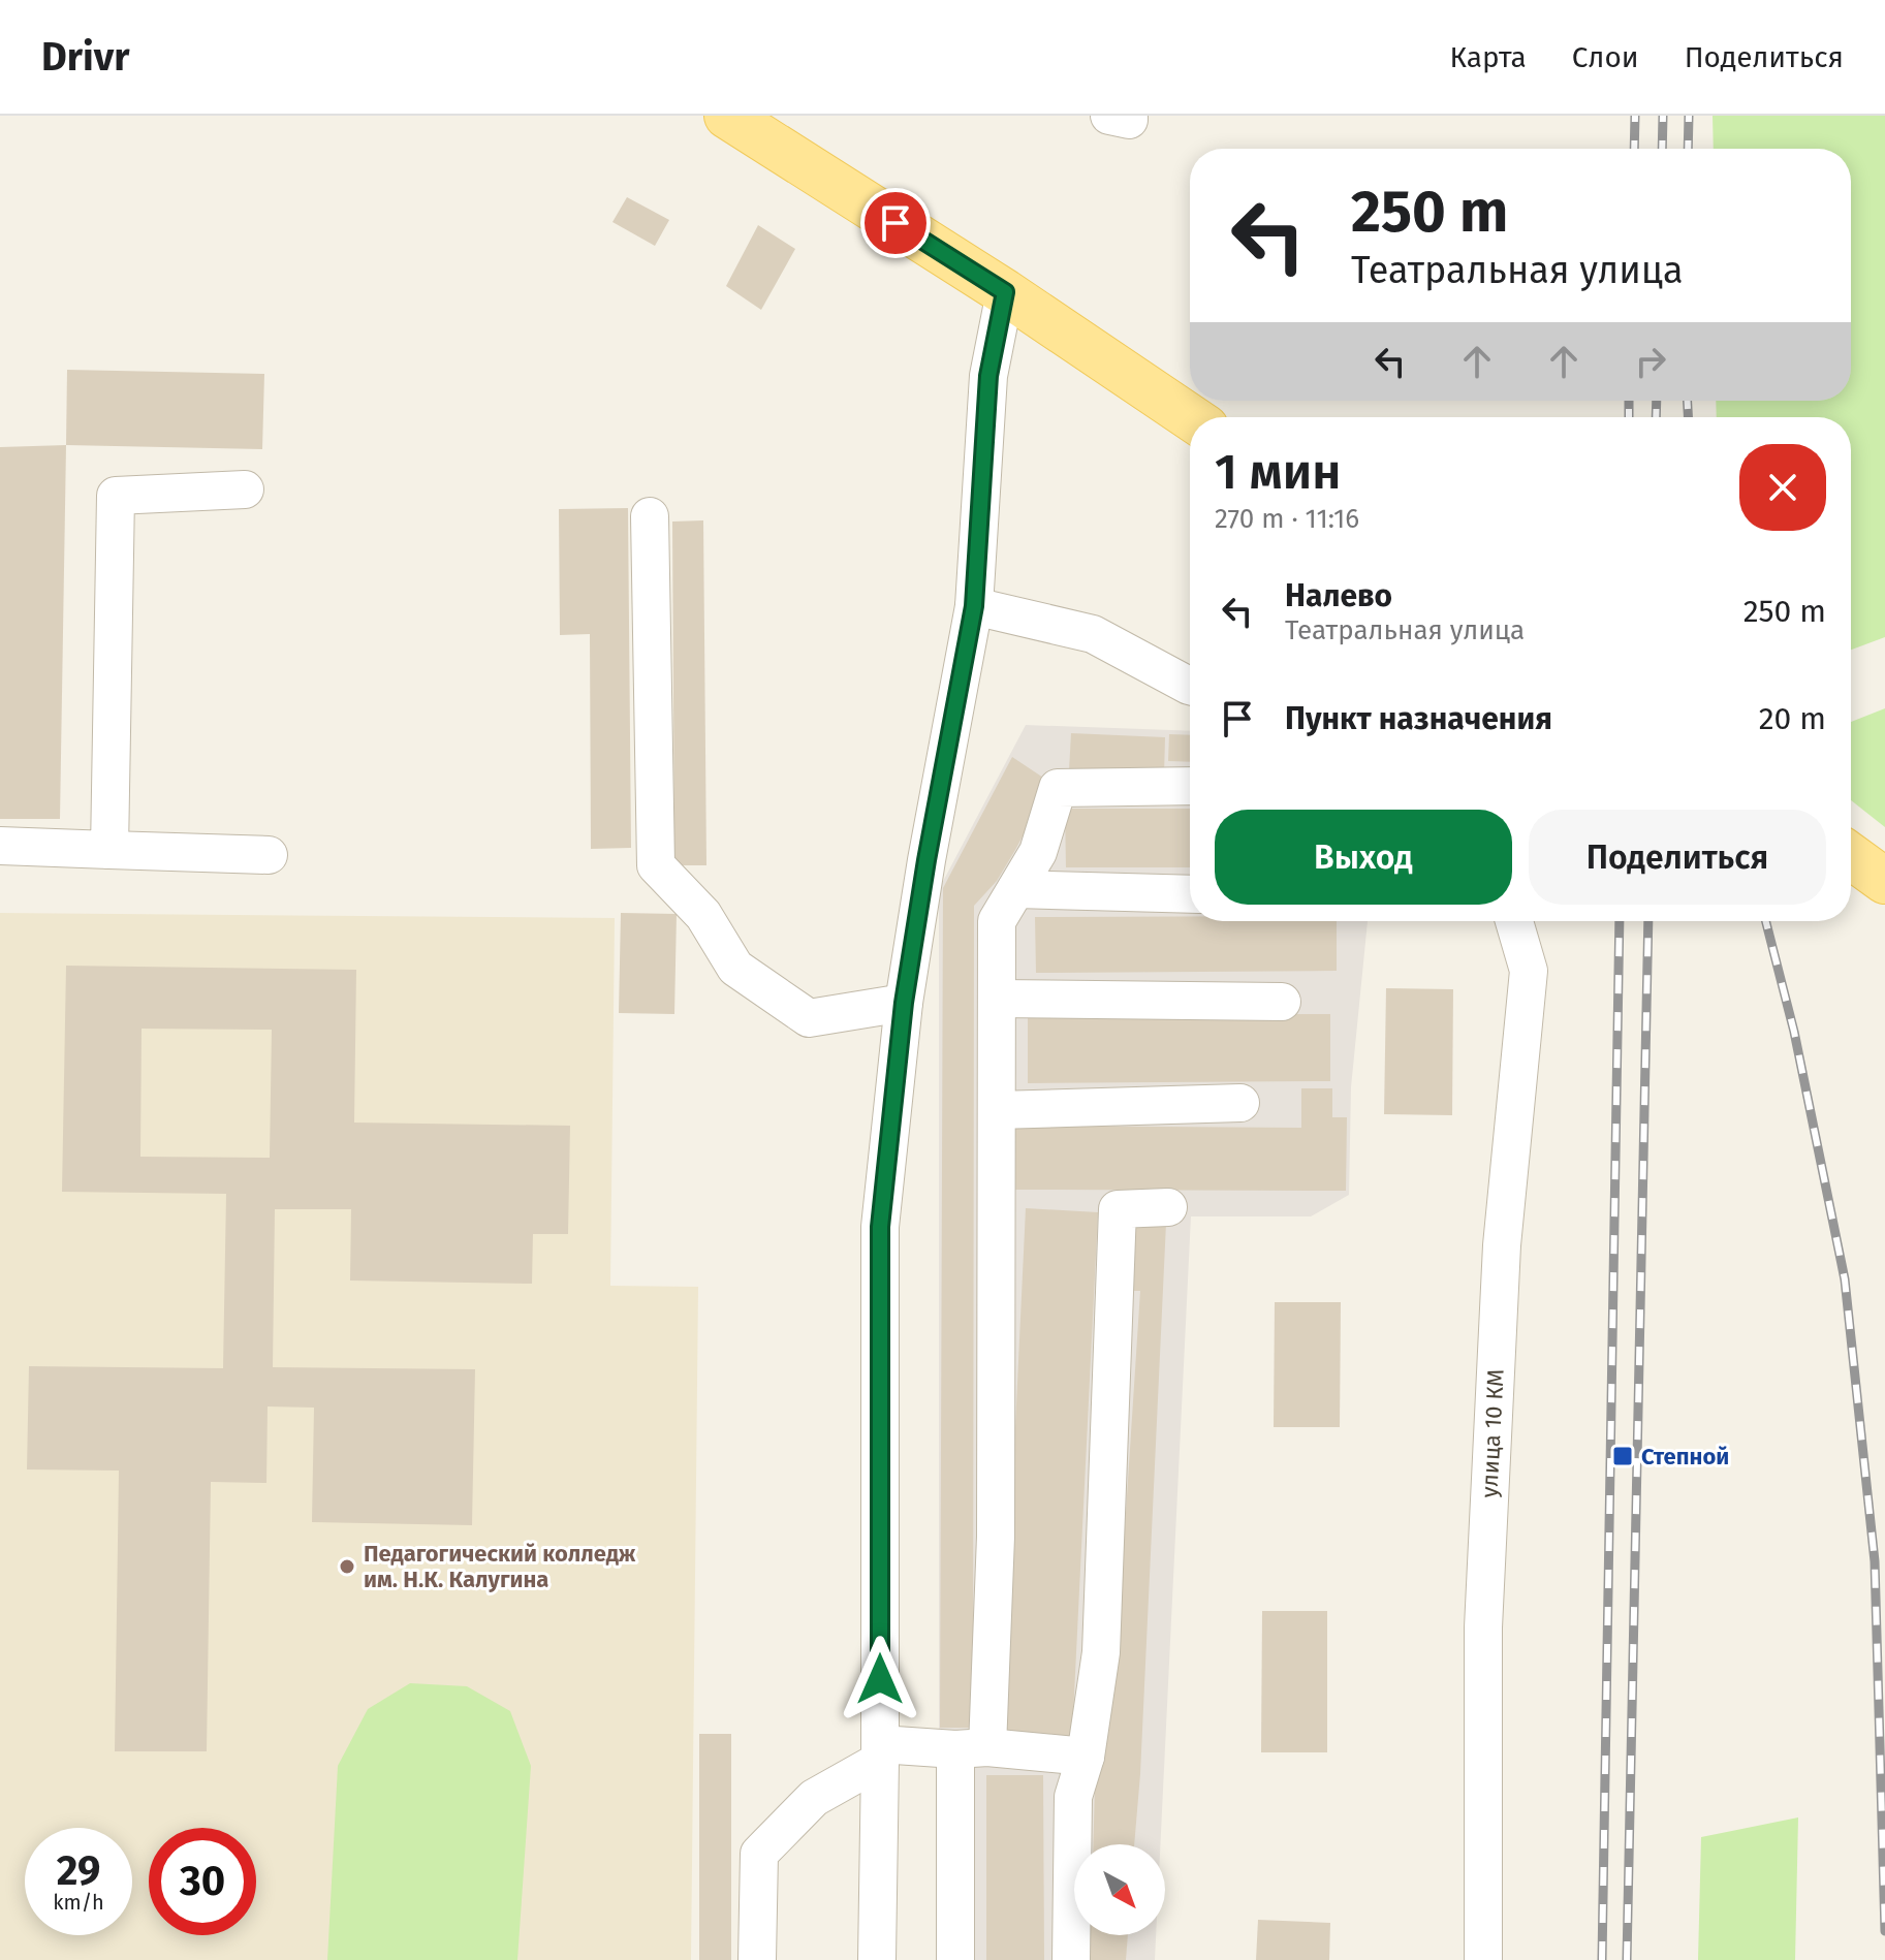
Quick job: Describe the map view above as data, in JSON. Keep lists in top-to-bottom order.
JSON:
{
  "streets": {
    "street": ["улица 10 КМ"]
  },
  "places": {
    "transit": ["Степной"],
    "other": ["Педагогический колледж им. Н.К. Калугина"]
  },
  "north": "bottom right",
  "page": {
    "header": "Drivr",
    "nav": ["Карта", "Слои", "Поделиться"],
    "turn": ["250 m", "Театральная улица"],
    "heading": ["1 мин", "270 m · 11:16"],
    "list": [
      {
        "name": "Налево",
        "note": "Театральная улица",
        "value": "250 m"
      },
      {
        "name": "Пункт назначения",
        "value": "20 m"
      }
    ],
    "buttons": ["Выход", "Поделиться"],
    "speed": "29 km/h",
    "limit": "30"
  }
}
